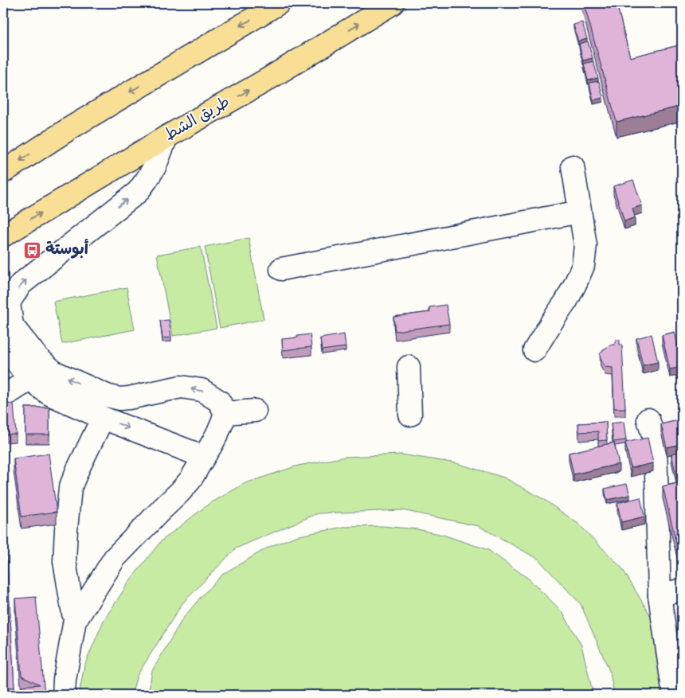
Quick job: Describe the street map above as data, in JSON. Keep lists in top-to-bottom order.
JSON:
{
  "streets": {
    "highway": ["طريق الشط"]
  },
  "places": {
    "bus stop": ["أبوستة"]
  }
}
